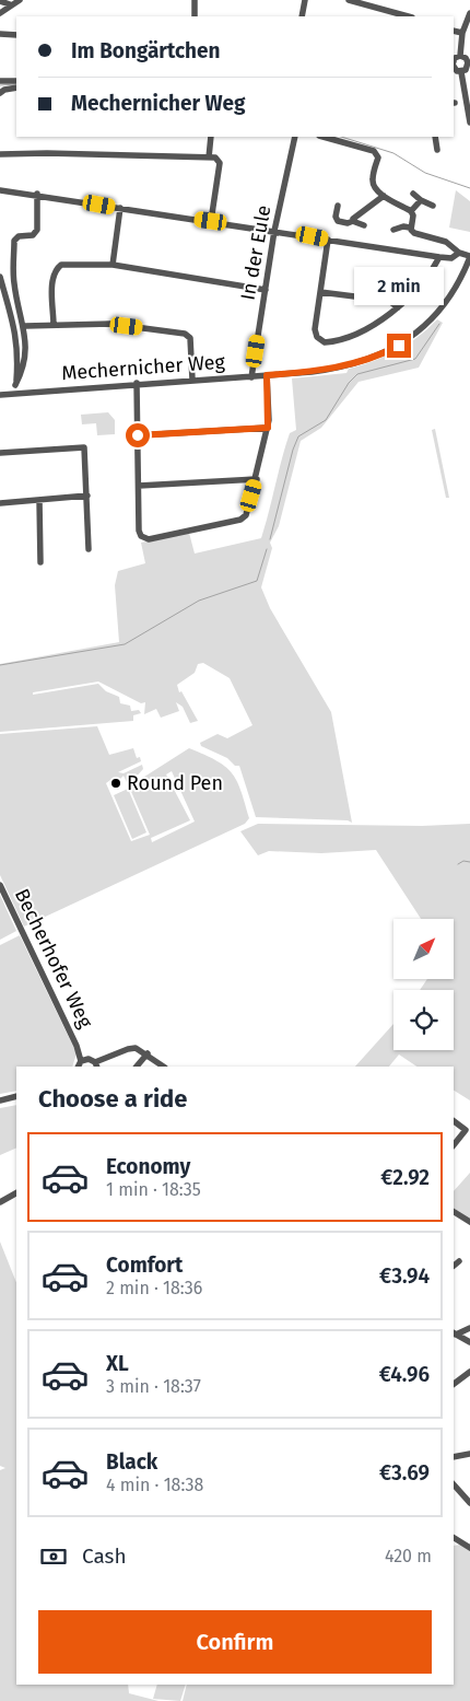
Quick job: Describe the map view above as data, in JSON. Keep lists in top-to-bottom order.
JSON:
{
  "streets": {
    "street": ["In der Eule", "Mechernicher Weg", "Becherhofer Weg"]
  },
  "crossings": [
    ["In der Eule", "Mechernicher Weg"]
  ],
  "places": ["Round Pen"],
  "north": "top right",
  "page": {
    "banner": ["Im Bongärtchen", "Mechernicher Weg"],
    "bubble": "2 min",
    "heading": "Choose a ride",
    "list": [
      {
        "name": "Economy",
        "note": "1 min · 18:35",
        "value": "€2.92"
      },
      {
        "name": "Comfort",
        "note": "2 min · 18:36",
        "value": "€3.94"
      },
      {
        "name": "XL",
        "note": "3 min · 18:37",
        "value": "€4.96"
      },
      {
        "name": "Black",
        "note": "4 min · 18:38",
        "value": "€3.69"
      }
    ],
    "pay": ["Cash", "420 m"],
    "buttons": "Confirm"
  }
}
